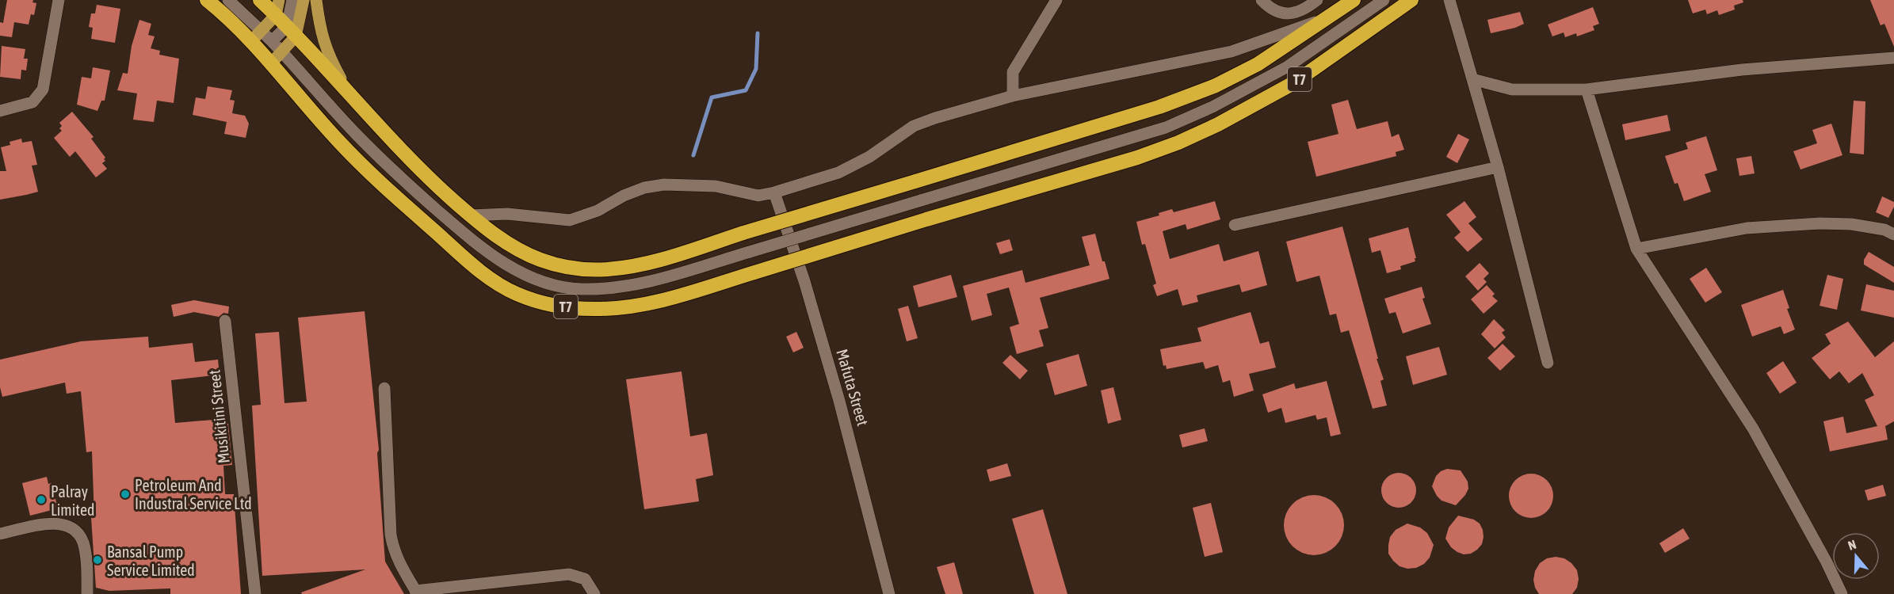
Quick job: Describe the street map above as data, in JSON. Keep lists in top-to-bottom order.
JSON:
{
  "streets": {
    "highway": ["T7"],
    "street": ["Mafuta Street", "Musikitini Street"]
  },
  "places": ["Petroleum And Industral Service Ltd", "Palray Limited", "Bansal Pump Service Limited"],
  "north": "top"
}
